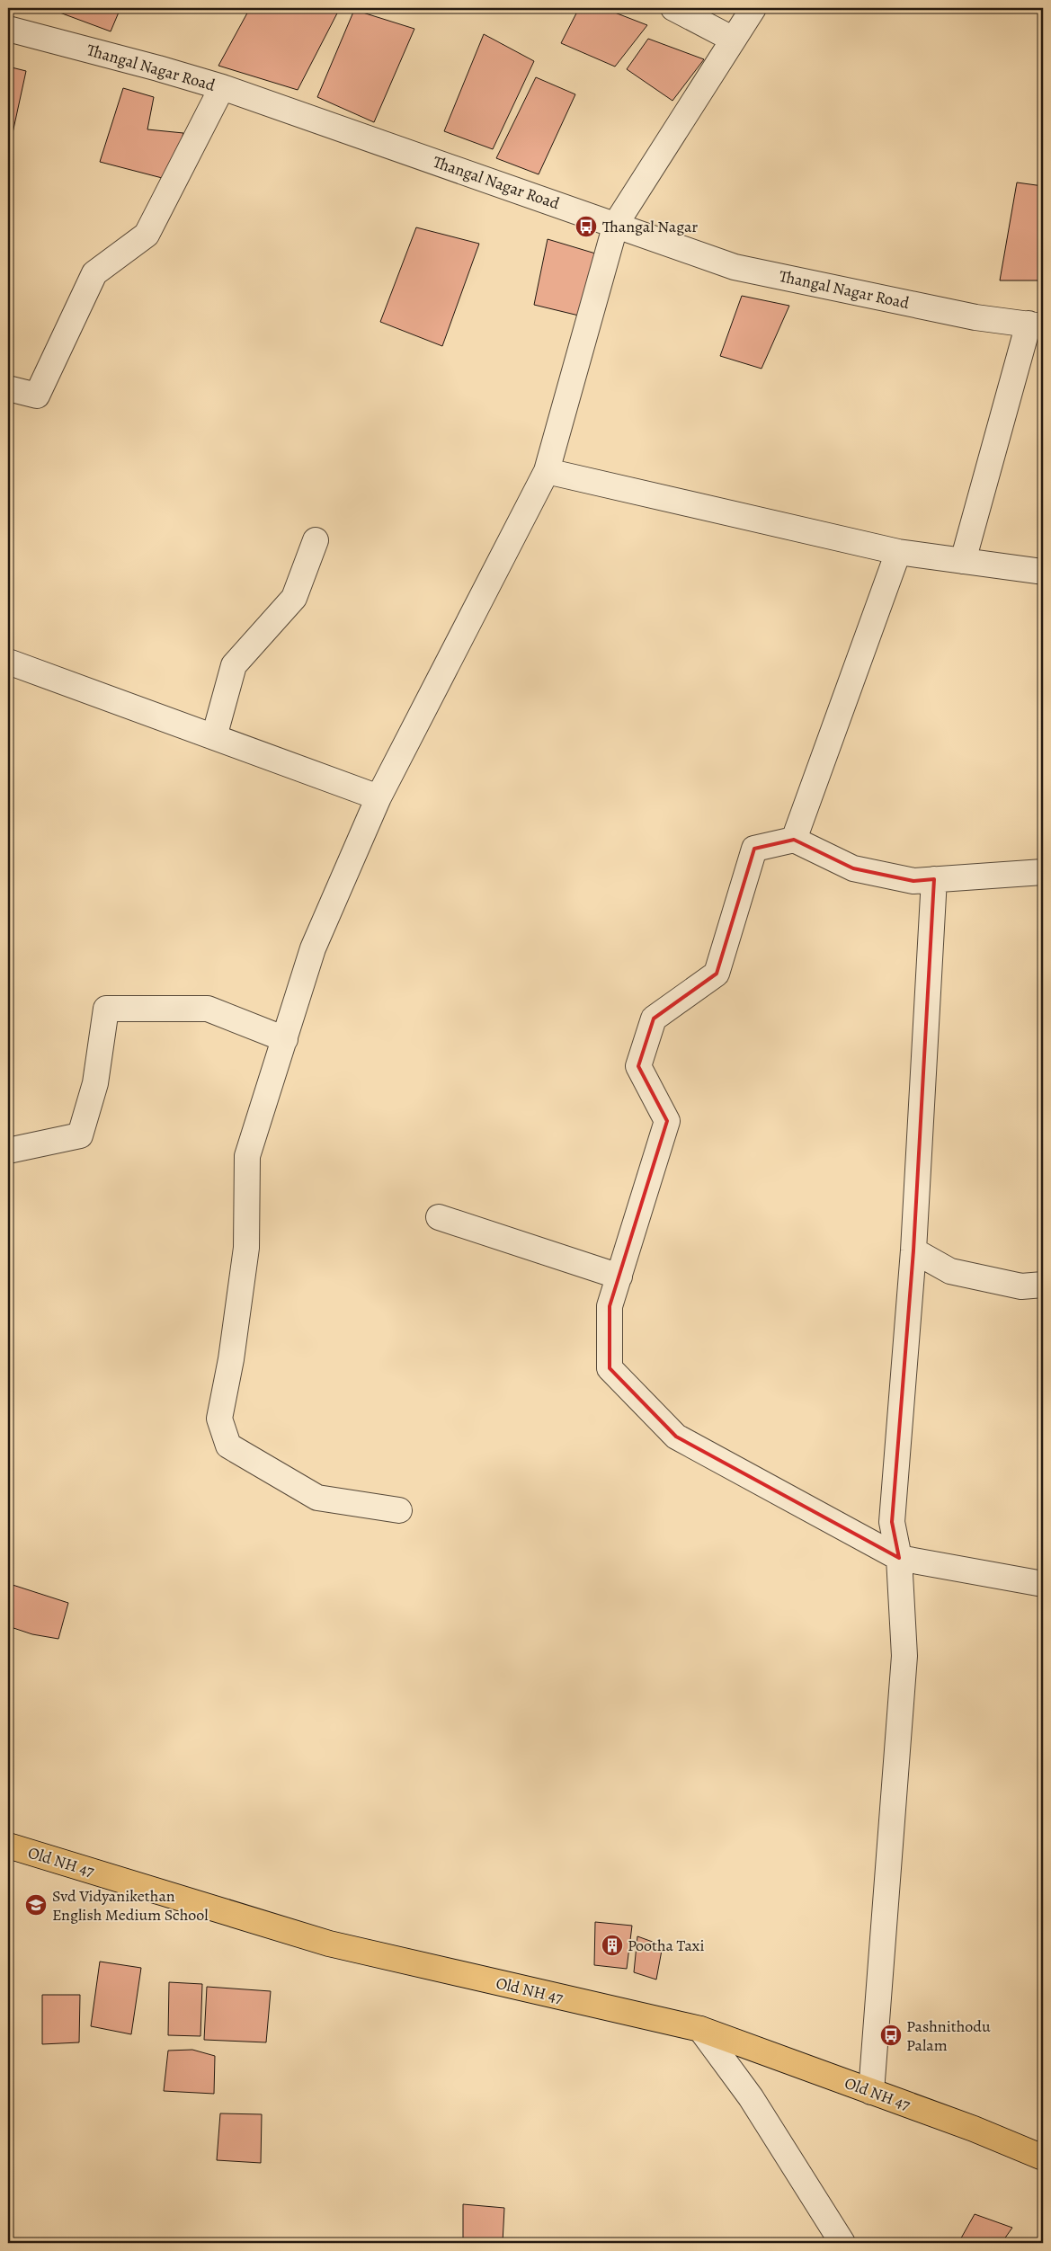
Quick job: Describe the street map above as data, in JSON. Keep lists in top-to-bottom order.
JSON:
{
  "streets": {
    "main road": ["Old NH 47"],
    "street": ["Thangal Nagar Road"]
  },
  "places": {
    "bus stop": ["Thangal Nagar", "Pashnithodu Palam"],
    "school or university": ["Svd Vidyanikethan English Medium School"],
    "building": ["Pootha Taxi"]
  }
}
